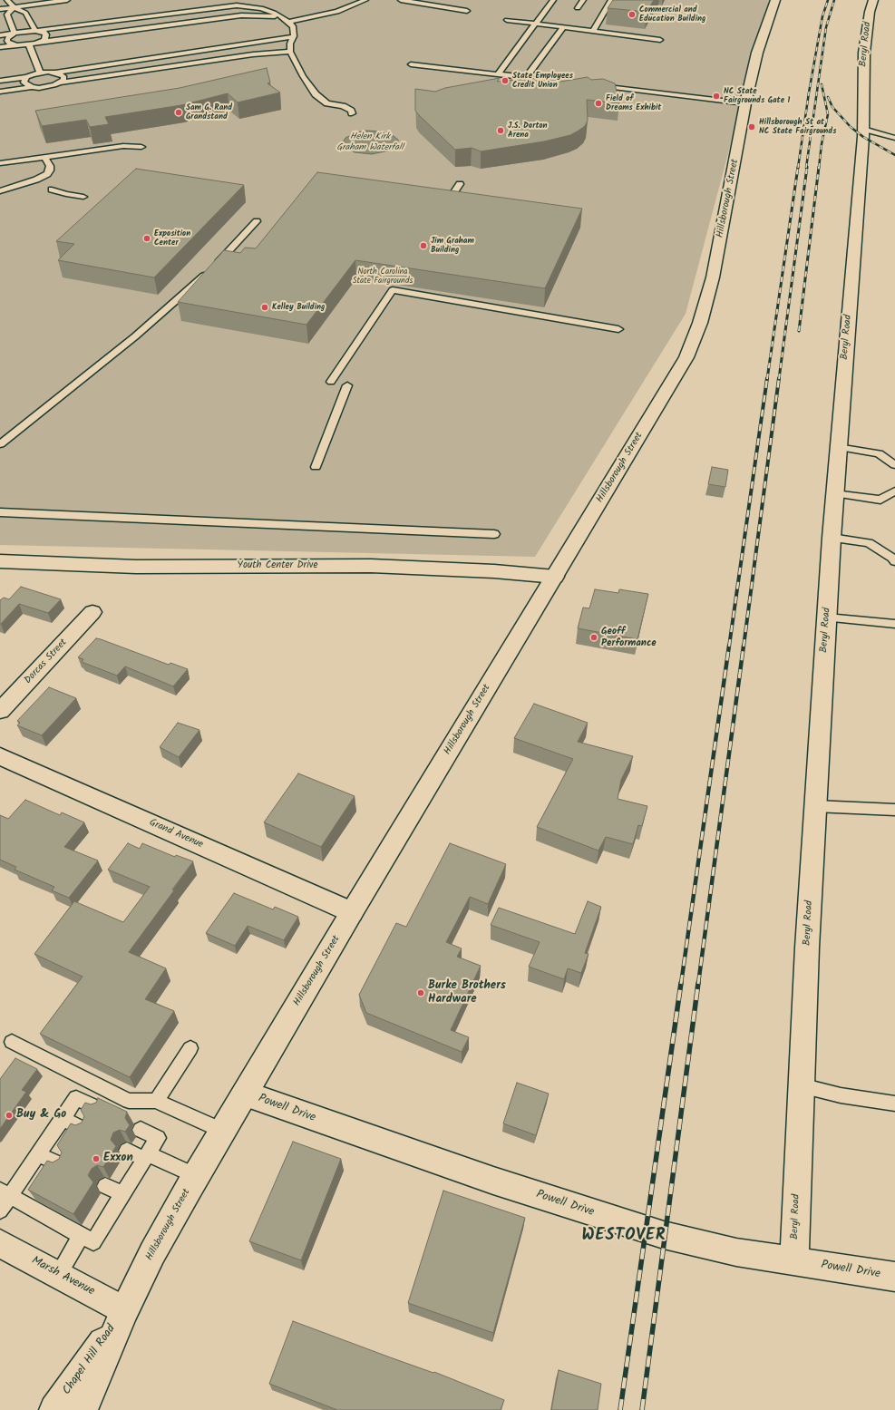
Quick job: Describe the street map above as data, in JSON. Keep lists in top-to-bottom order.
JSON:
{
  "streets": {
    "street": [
      "Beryl Road",
      "Hillsborough Street",
      "Youth Center Drive",
      "Dorcas Street",
      "Grand Avenue",
      "Powell Drive",
      "Marsh Avenue",
      "Chapel Hill Road"
    ]
  },
  "crossings": [
    ["Beryl Road", "Powell Drive"],
    ["Hillsborough Street", "Youth Center Drive"],
    ["Hillsborough Street", "Grand Avenue"],
    ["Hillsborough Street", "Powell Drive"],
    ["Hillsborough Street", "Marsh Avenue"],
    ["Hillsborough Street", "Chapel Hill Road"],
    ["Marsh Avenue", "Chapel Hill Road"]
  ],
  "districts": ["WESTOVER"],
  "water": ["Helen Kirk Graham Waterfall"],
  "parks": ["North Carolina State Fairgrounds"],
  "places": [
    "Commercial and Education Building",
    "State Employees Credit Union",
    "NC State Fairgrounds Gate 1",
    "Field of Dreams Exhibit",
    "Sam G. Rand Grandstand",
    "Hillsborough St at NC State Fairgrounds",
    "J.S. Dorton Arena",
    "Exposition Center",
    "Jim Graham Building",
    "Kelley Building",
    "Geoff Performance",
    "Burke Brothers Hardware",
    "Buy & Go",
    "Exxon"
  ]
}
